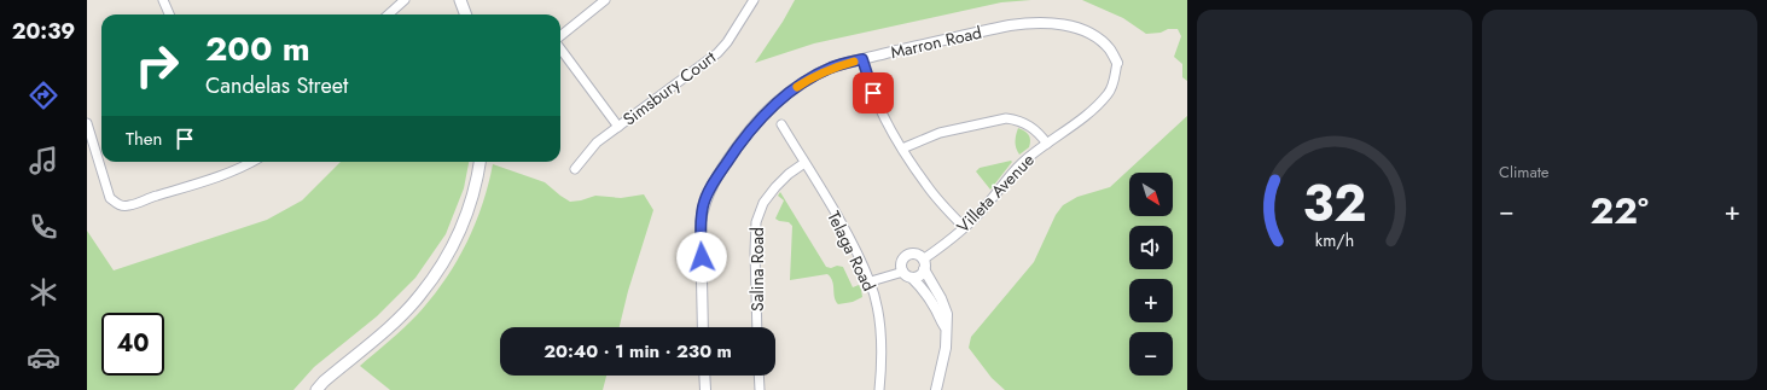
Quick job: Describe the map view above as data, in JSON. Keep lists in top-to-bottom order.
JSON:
{
  "streets": {
    "street": [
      "Marron Road",
      "Simsbury Court",
      "Villeta Avenue",
      "Telaga Road",
      "Salina Road"
    ]
  },
  "crossings": [
    ["Marron Road", "Villeta Avenue"],
    ["Telaga Road", "Salina Road"]
  ],
  "north": "bottom right",
  "page": {
    "tabs": "20:39",
    "tile": "Climate",
    "turn": ["200 m", "Candelas Street"],
    "then": "Then",
    "map_buttons": ["+", "−"],
    "heat": ["−", "22°", "+"],
    "limit": "40",
    "trip": "20:40 · 1 min · 230 m",
    "gauge": ["32", "km/h"]
  }
}
